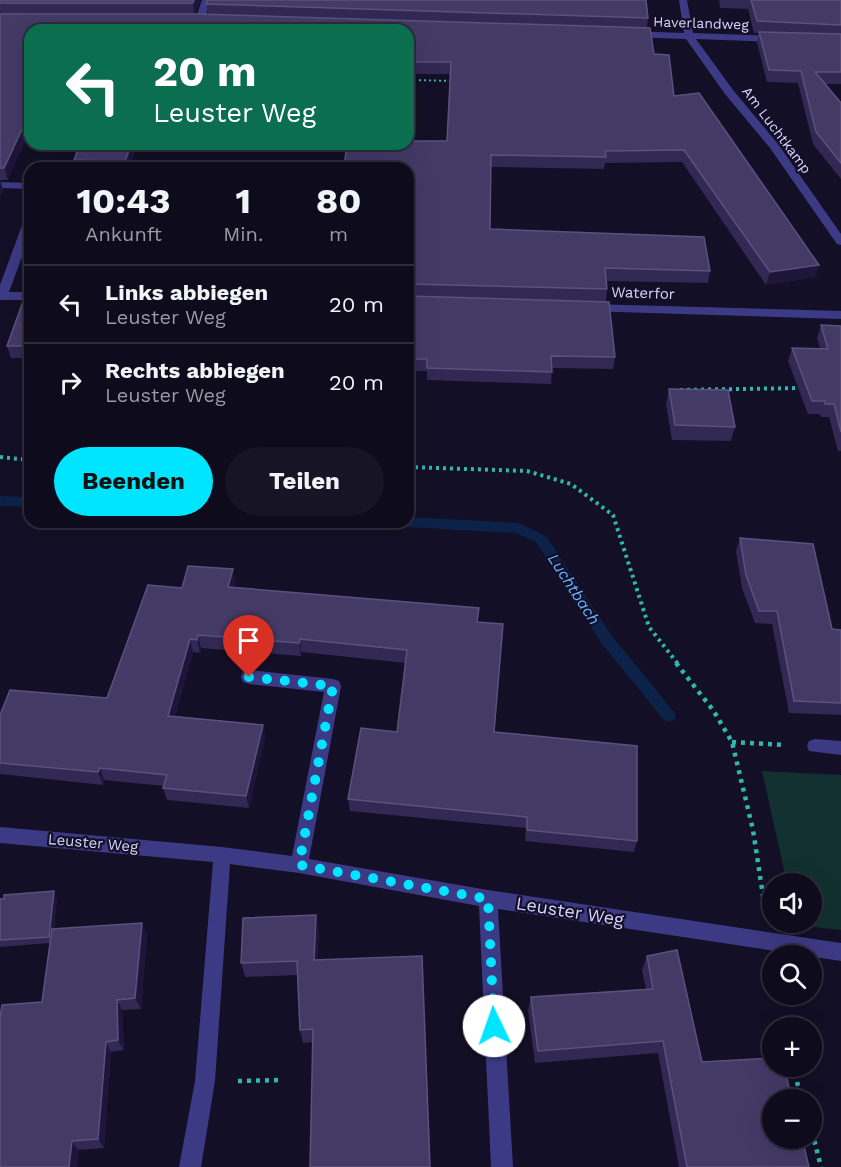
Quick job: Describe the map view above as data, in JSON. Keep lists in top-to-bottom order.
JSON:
{
  "streets": {
    "street": [
      "Haverlandweg",
      "Am Luchtkamp",
      "Waterfor",
      "Leuster Weg"
    ]
  },
  "crossings": [
    ["Haverlandweg", "Am Luchtkamp"]
  ],
  "water": ["Luchtbach"],
  "page": {
    "turn": ["20 m", "Leuster Weg"],
    "eta": [
      "10:43",
      "Ankunft",
      "1",
      "Min.",
      "80",
      "m"
    ],
    "list": [
      {
        "name": "Links abbiegen",
        "note": "Leuster Weg",
        "value": "20 m"
      },
      {
        "name": "Rechts abbiegen",
        "note": "Leuster Weg",
        "value": "20 m"
      }
    ],
    "buttons": ["Beenden", "Teilen"],
    "map_buttons": ["+", "−"]
  }
}
